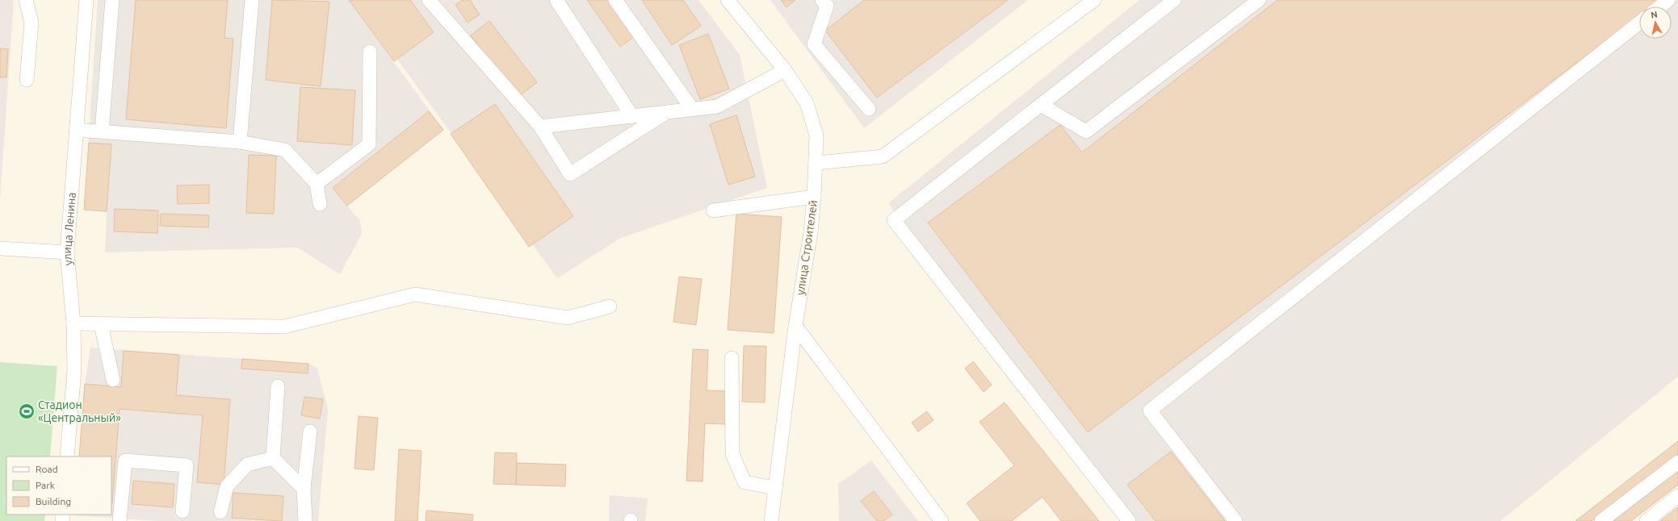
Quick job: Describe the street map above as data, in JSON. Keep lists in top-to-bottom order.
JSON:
{
  "streets": {
    "street": ["улица Ленина", "улица Строителей"]
  },
  "places": {
    "sports": ["Стадион «Центральный»"]
  },
  "legend": ["Road", "Park", "Building"],
  "north": "top"
}
